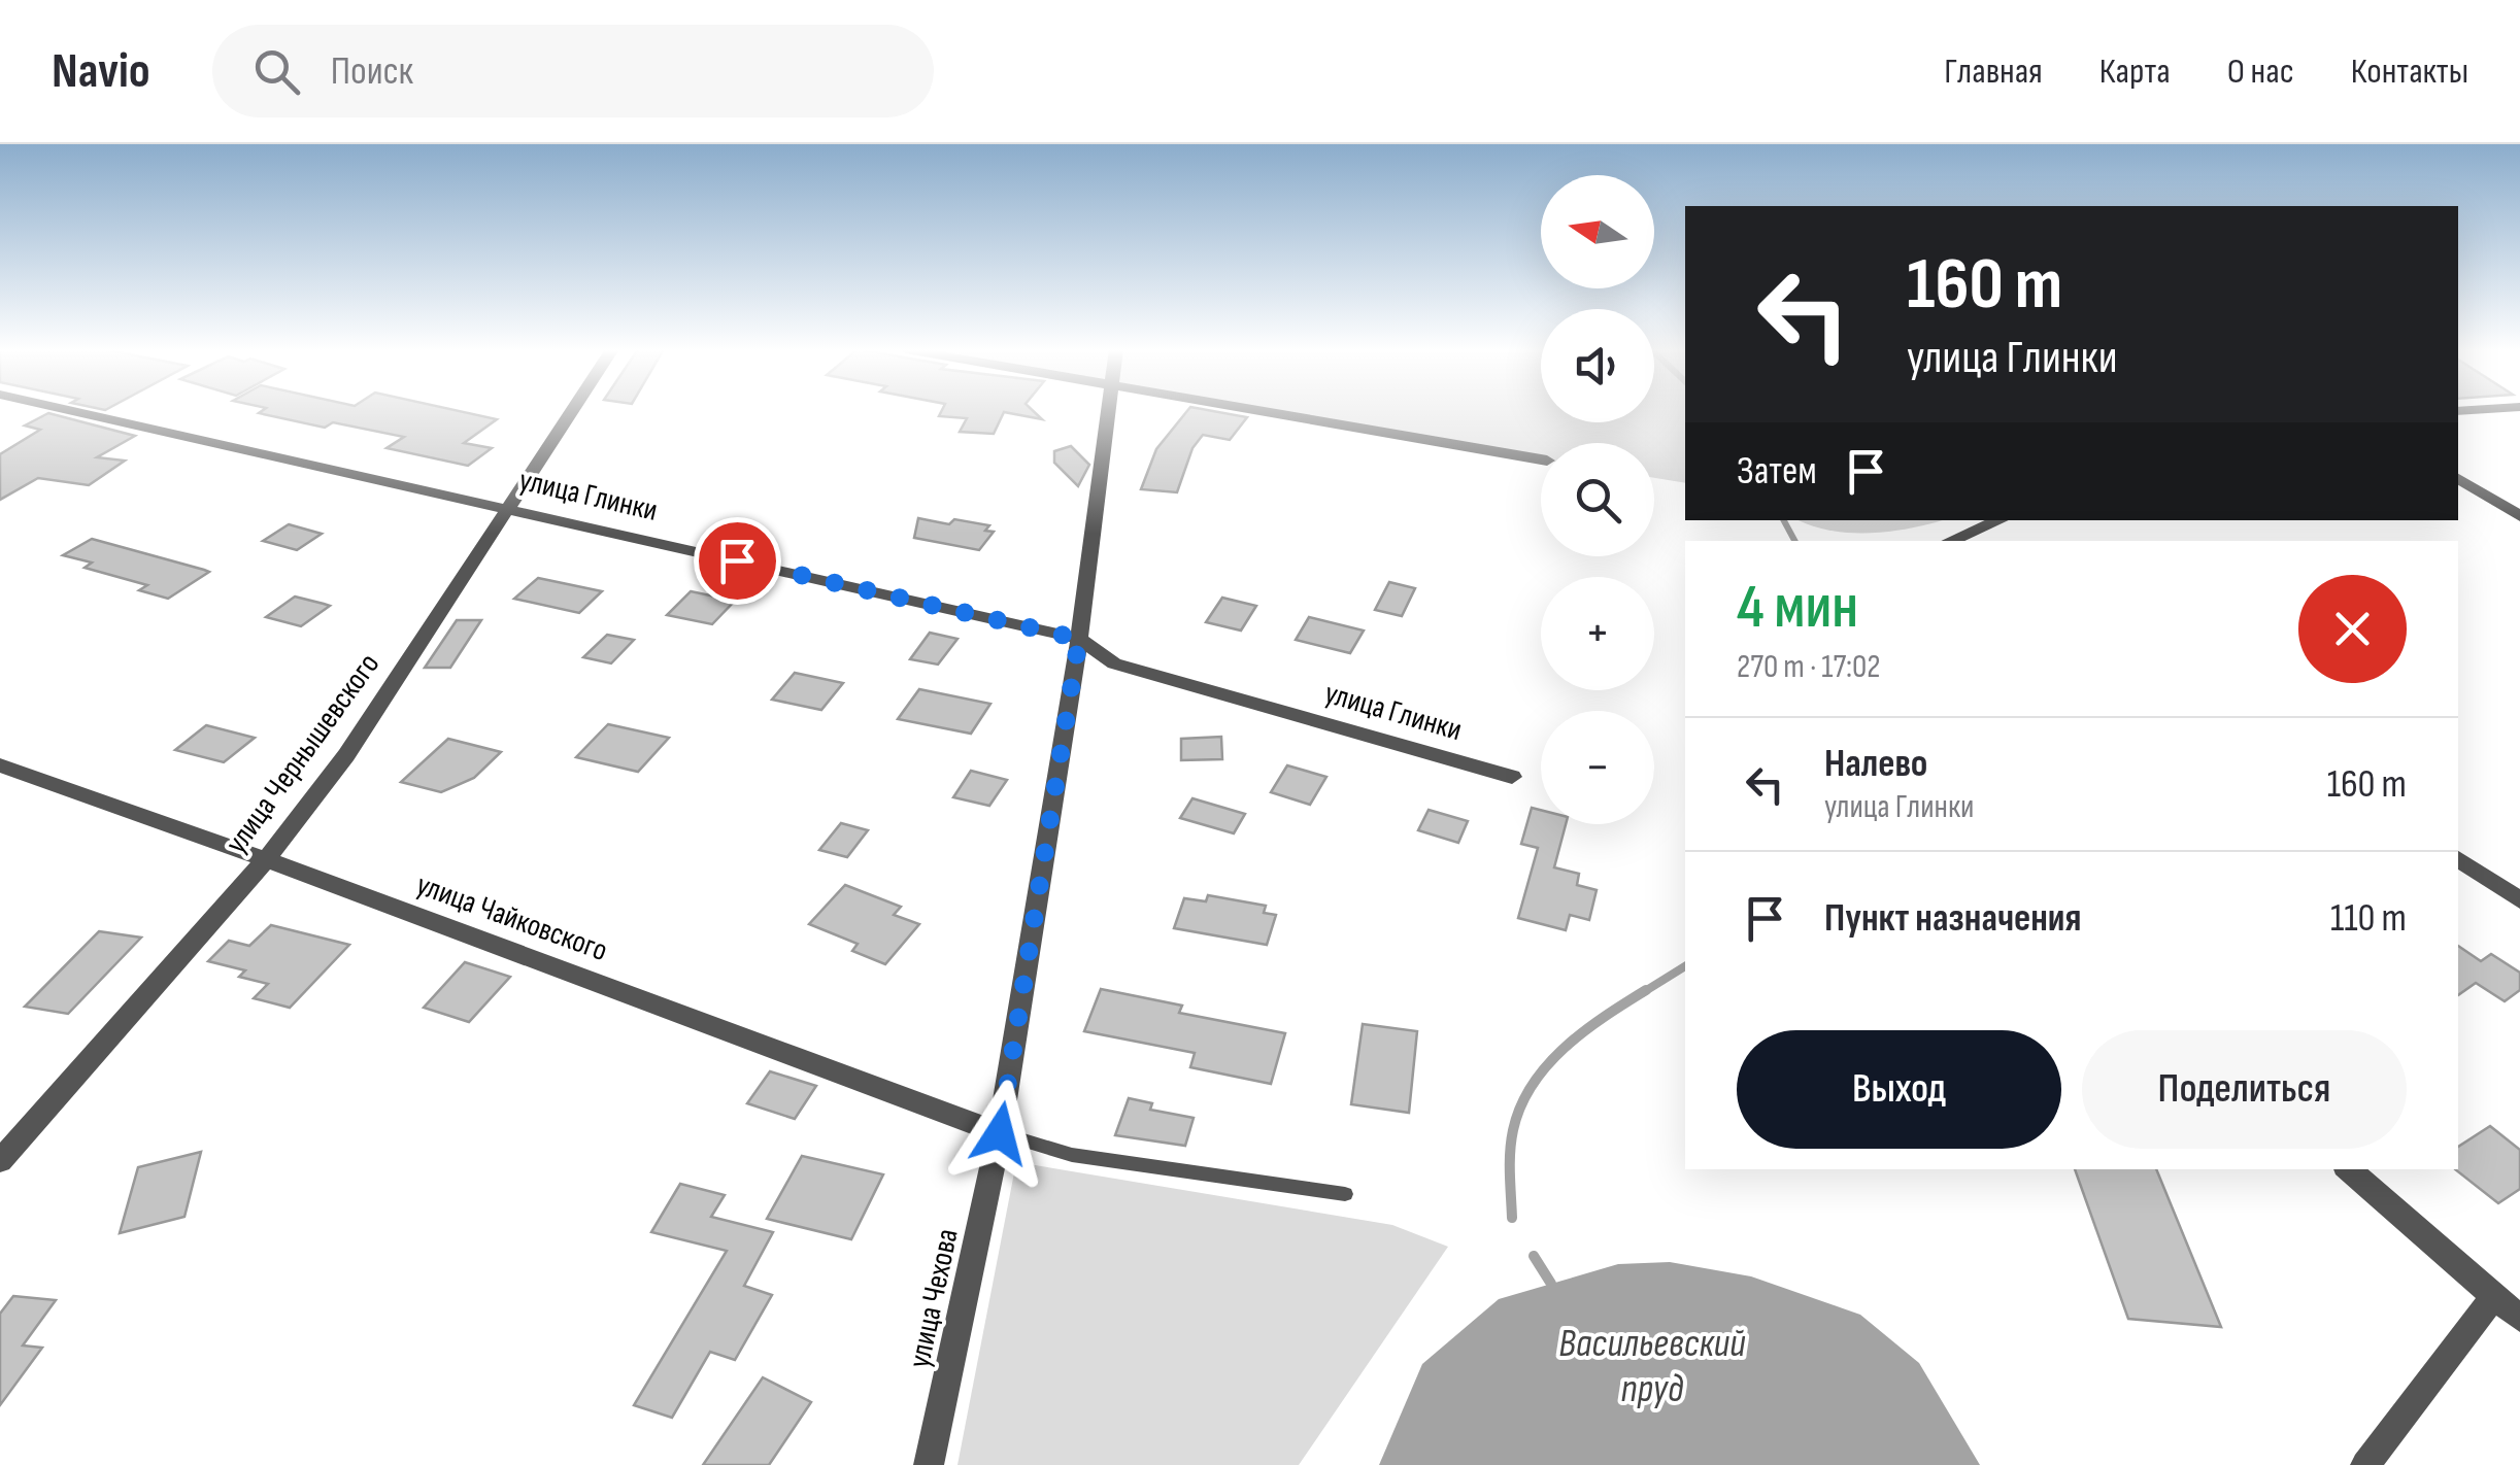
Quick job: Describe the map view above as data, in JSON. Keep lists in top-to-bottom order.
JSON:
{
  "streets": {
    "street": [
      "улица Глинки",
      "улица Чернышевского",
      "улица Чайковского",
      "улица Чехова"
    ]
  },
  "crossings": [
    ["улица Глинки", "улица Чернышевского"],
    ["улица Глинки", "улица Чехова"],
    ["улица Чернышевского", "улица Чайковского"],
    ["улица Чайковского", "улица Чехова"]
  ],
  "water": ["Васильевский пруд"],
  "north": "left",
  "page": {
    "header": "Navio",
    "search": "Поиск",
    "nav": [
      "Главная",
      "Карта",
      "О нас",
      "Контакты"
    ],
    "map_buttons": ["+", "−"],
    "turn": ["160 m", "улица Глинки"],
    "then": "Затем",
    "heading": ["4 мин", "270 m · 17:02"],
    "list": [
      {
        "name": "Налево",
        "note": "улица Глинки",
        "value": "160 m"
      },
      {
        "name": "Пункт назначения",
        "value": "110 m"
      }
    ],
    "buttons": ["Выход", "Поделиться"]
  }
}
